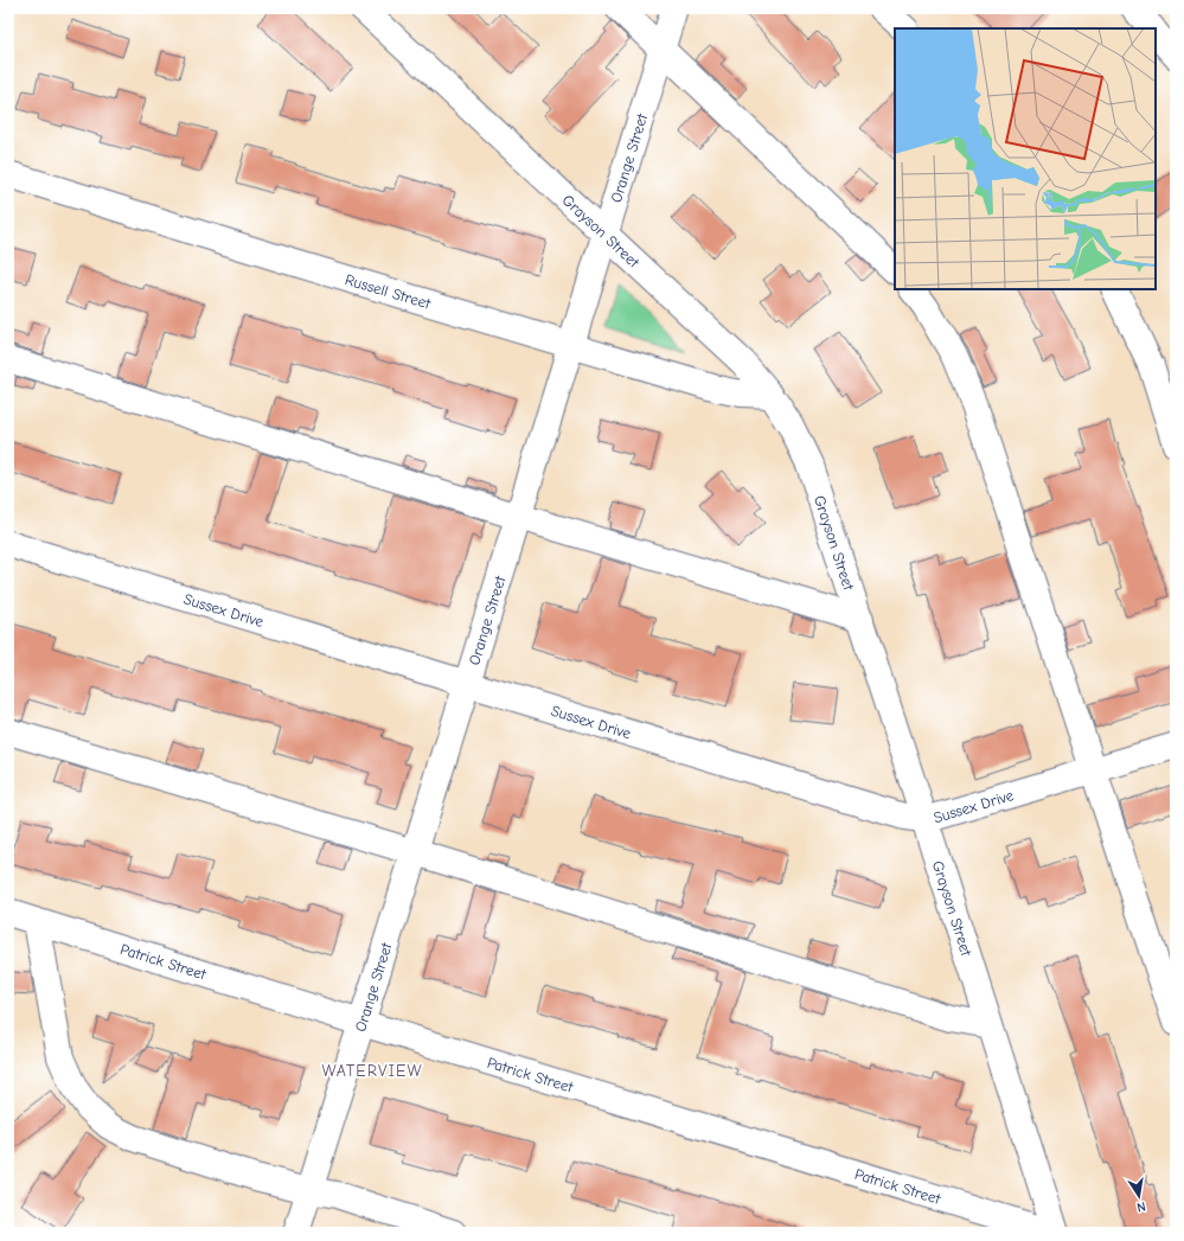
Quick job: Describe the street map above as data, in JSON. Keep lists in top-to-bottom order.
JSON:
{
  "streets": {
    "street": [
      "Orange Street",
      "Grayson Street",
      "Russell Street",
      "Sussex Drive",
      "Patrick Street"
    ]
  },
  "crossings": [
    ["Orange Street", "Grayson Street"],
    ["Orange Street", "Russell Street"],
    ["Orange Street", "Sussex Drive"],
    ["Orange Street", "Patrick Street"],
    ["Grayson Street", "Russell Street"],
    ["Grayson Street", "Sussex Drive"]
  ],
  "districts": ["WATERVIEW"],
  "north": "bottom"
}
